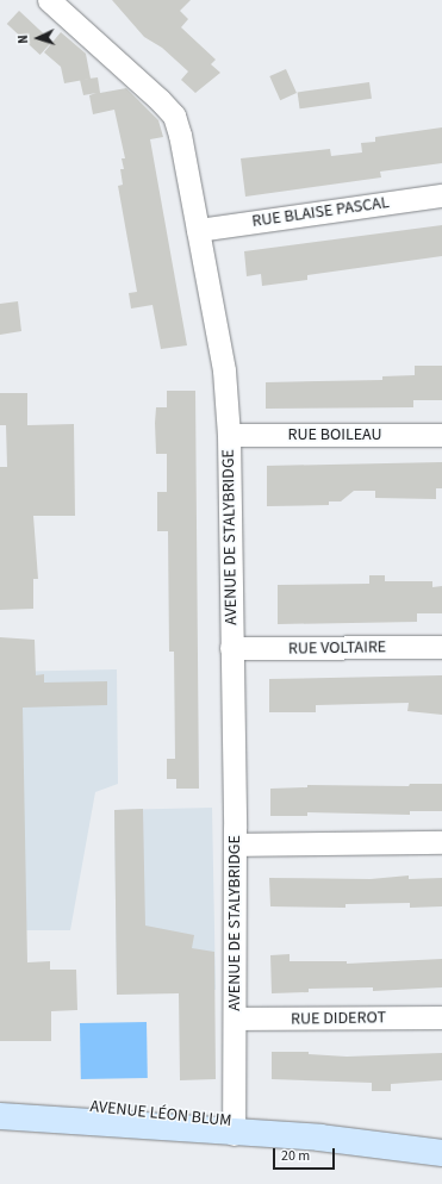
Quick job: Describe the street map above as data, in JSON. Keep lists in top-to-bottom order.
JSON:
{
  "streets": {
    "main road": ["AVENUE LÉON BLUM"],
    "street": [
      "RUE BLAISE PASCAL",
      "RUE BOILEAU",
      "AVENUE DE STALYBRIDGE",
      "RUE VOLTAIRE",
      "RUE DIDEROT"
    ]
  },
  "crossings": [
    ["RUE BLAISE PASCAL", "AVENUE DE STALYBRIDGE"],
    ["RUE BOILEAU", "AVENUE DE STALYBRIDGE"],
    ["AVENUE DE STALYBRIDGE", "RUE VOLTAIRE"],
    ["AVENUE DE STALYBRIDGE", "RUE DIDEROT"],
    ["AVENUE DE STALYBRIDGE", "AVENUE LÉON BLUM"]
  ],
  "scale_bar": "20 m",
  "north": "left"
}
